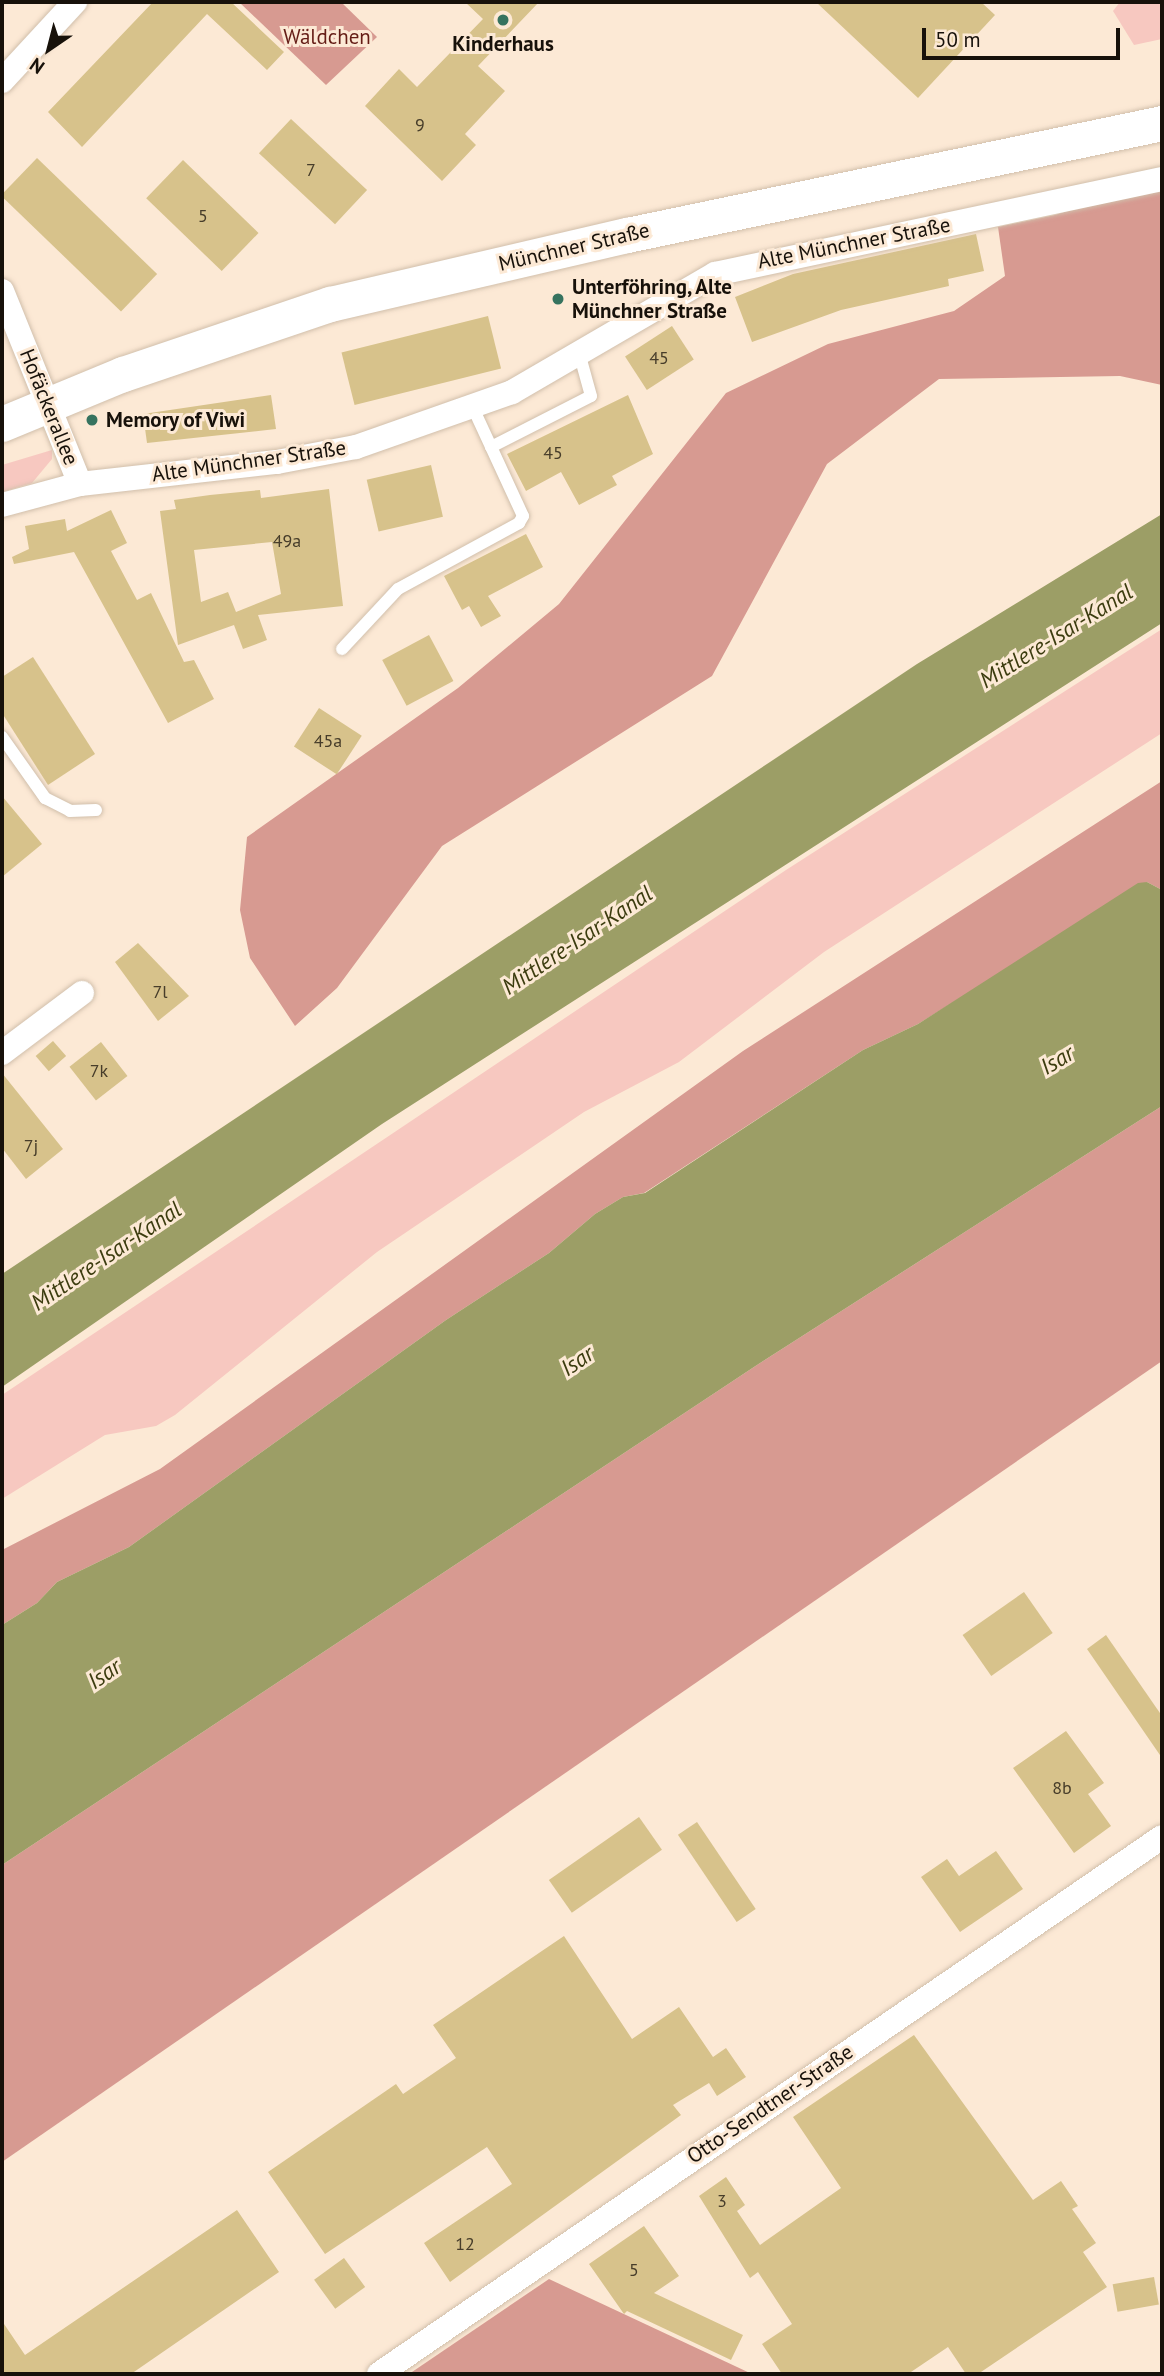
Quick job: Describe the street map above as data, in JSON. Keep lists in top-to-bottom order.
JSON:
{
  "streets": {
    "main road": ["Münchner Straße"],
    "street": ["Alte Münchner Straße", "Hofäckerallee", "Otto-Sendtner-Straße"]
  },
  "crossings": [
    ["Alte Münchner Straße", "Hofäckerallee"],
    ["Münchner Straße", "Hofäckerallee"]
  ],
  "water": ["Mittlere-Isar-Kanal", "Isar"],
  "parks": ["Wäldchen"],
  "places": ["Kinderhaus", "Unterföhring, Alte Münchner Straße", "Memory of Viwi"],
  "house_numbers": [
    "9",
    "7",
    "5",
    "45",
    "45",
    "49a",
    "45a",
    "7l",
    "7k",
    "7j",
    "8b",
    "3",
    "12",
    "5"
  ],
  "scale_bar": "50 m",
  "north": "bottom left"
}
